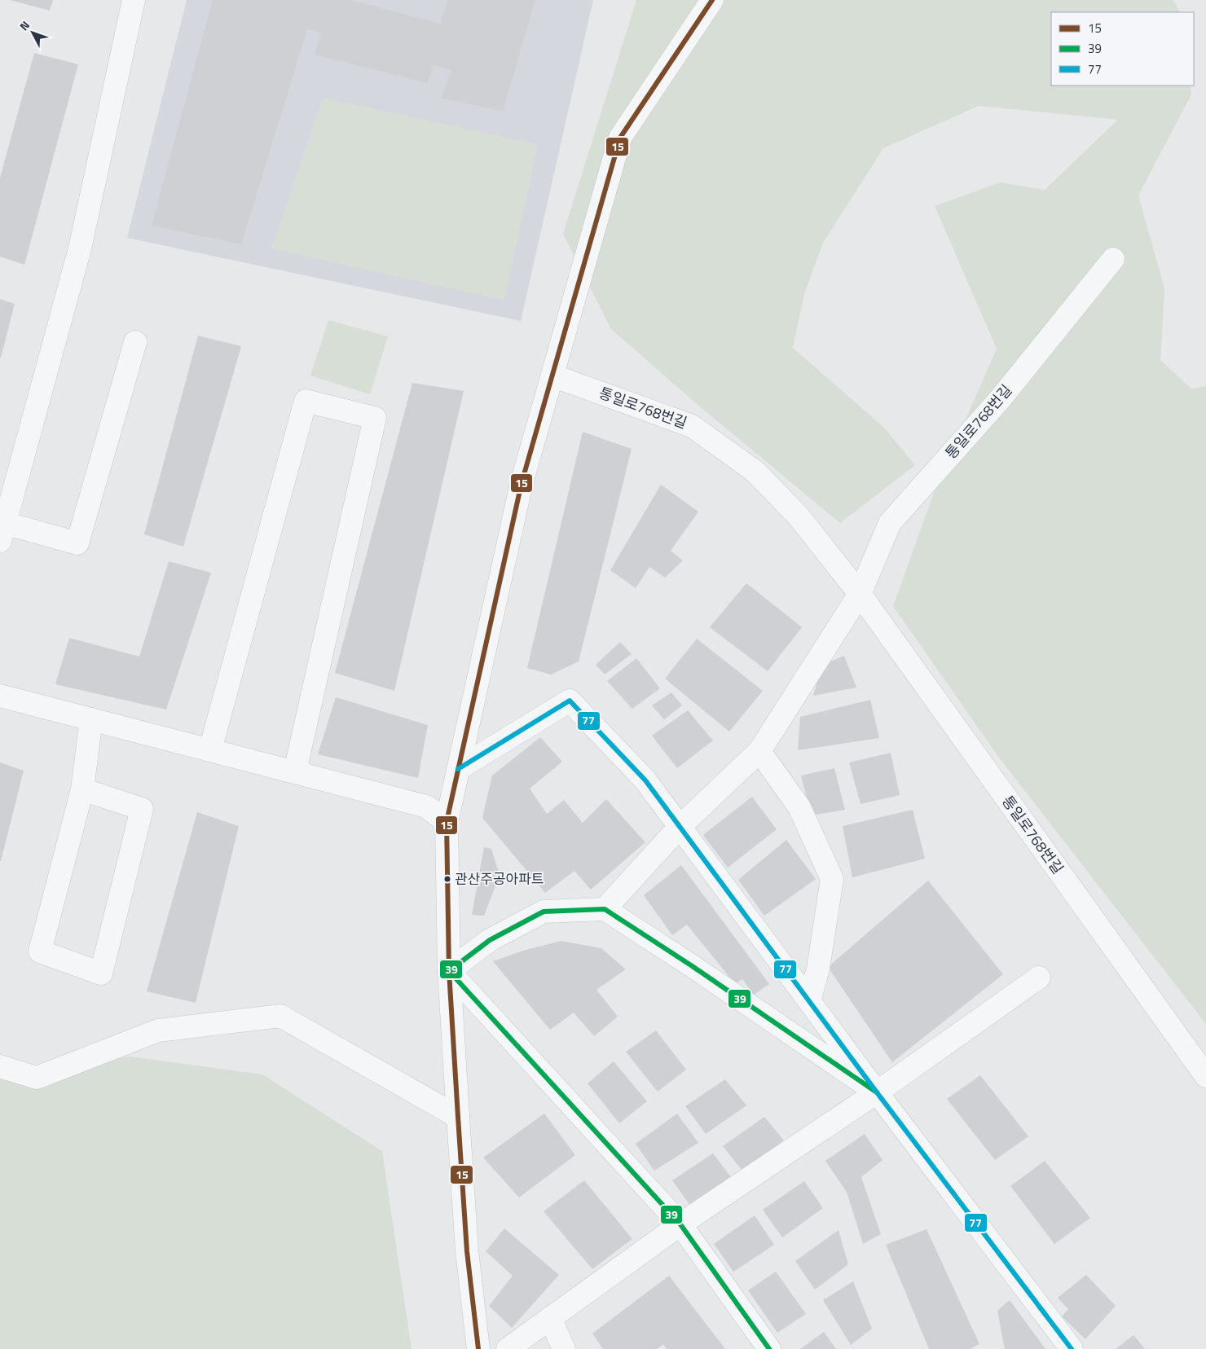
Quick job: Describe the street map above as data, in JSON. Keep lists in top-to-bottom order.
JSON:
{
  "streets": {
    "street": ["통일로768번길"]
  },
  "places": ["관산주공아파트"],
  "lines": ["transit line 15", "transit line 77", "transit line 39"],
  "legend": ["15", "39", "77"],
  "north": "top left"
}
